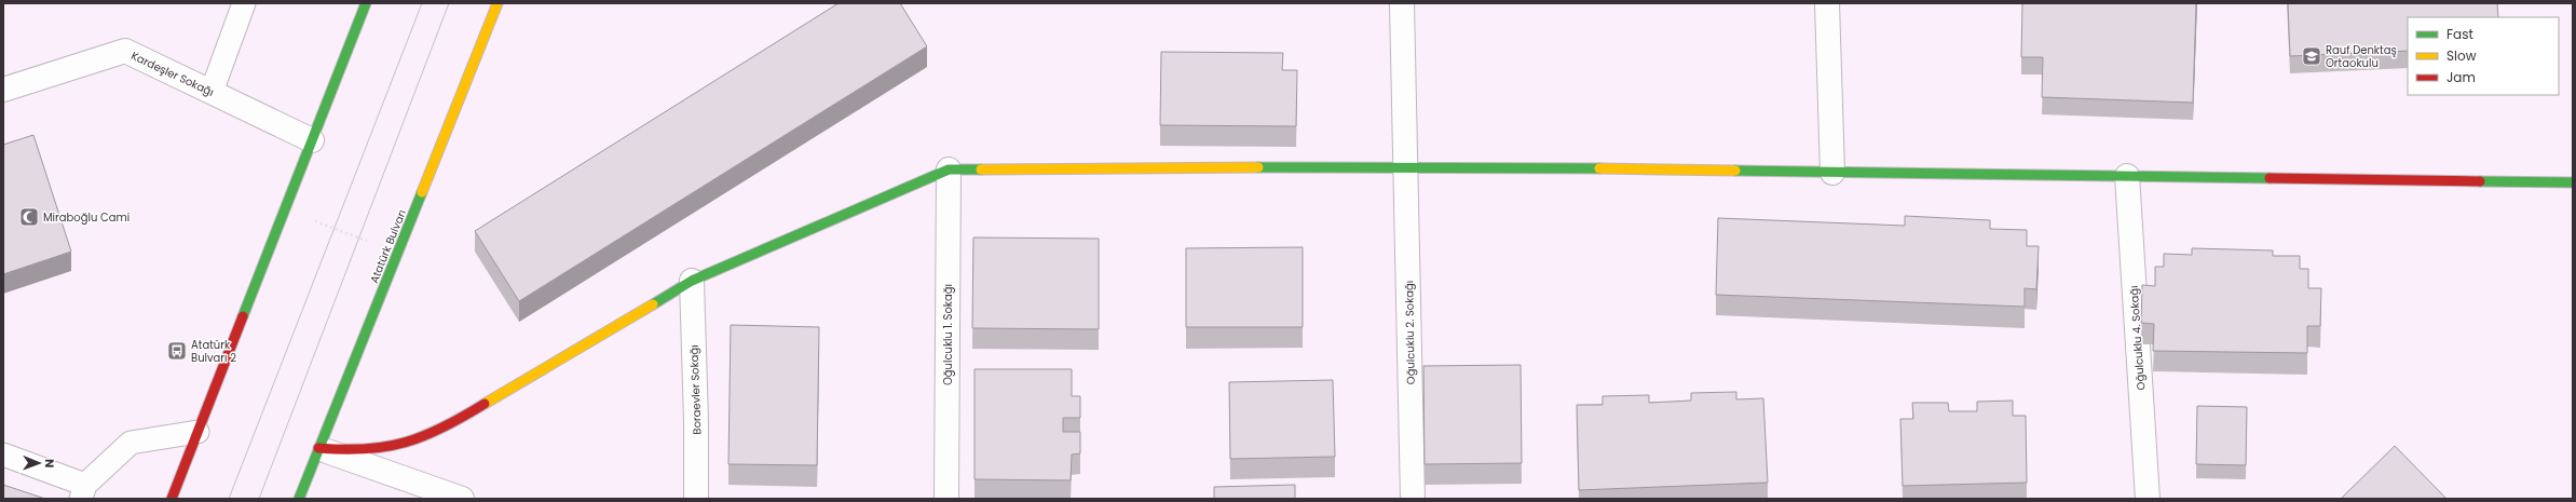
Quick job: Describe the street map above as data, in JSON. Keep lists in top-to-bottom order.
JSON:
{
  "streets": {
    "street": [
      "Kardeşler Sokağı",
      "Atatürk Bulvarı",
      "Oğulcuklu 2. Sokağı",
      "Oğulcuklu 1. Sokağı",
      "Oğulcuklu 4. Sokağı",
      "Boraevler Sokağı"
    ]
  },
  "places": {
    "school or university": ["Rauf Denktaş Ortaokulu"],
    "mosque": ["Miraboğlu Cami"],
    "bus stop": ["Atatürk Bulvarı 2"]
  },
  "legend": ["Fast", "Slow", "Jam"],
  "north": "right"
}
